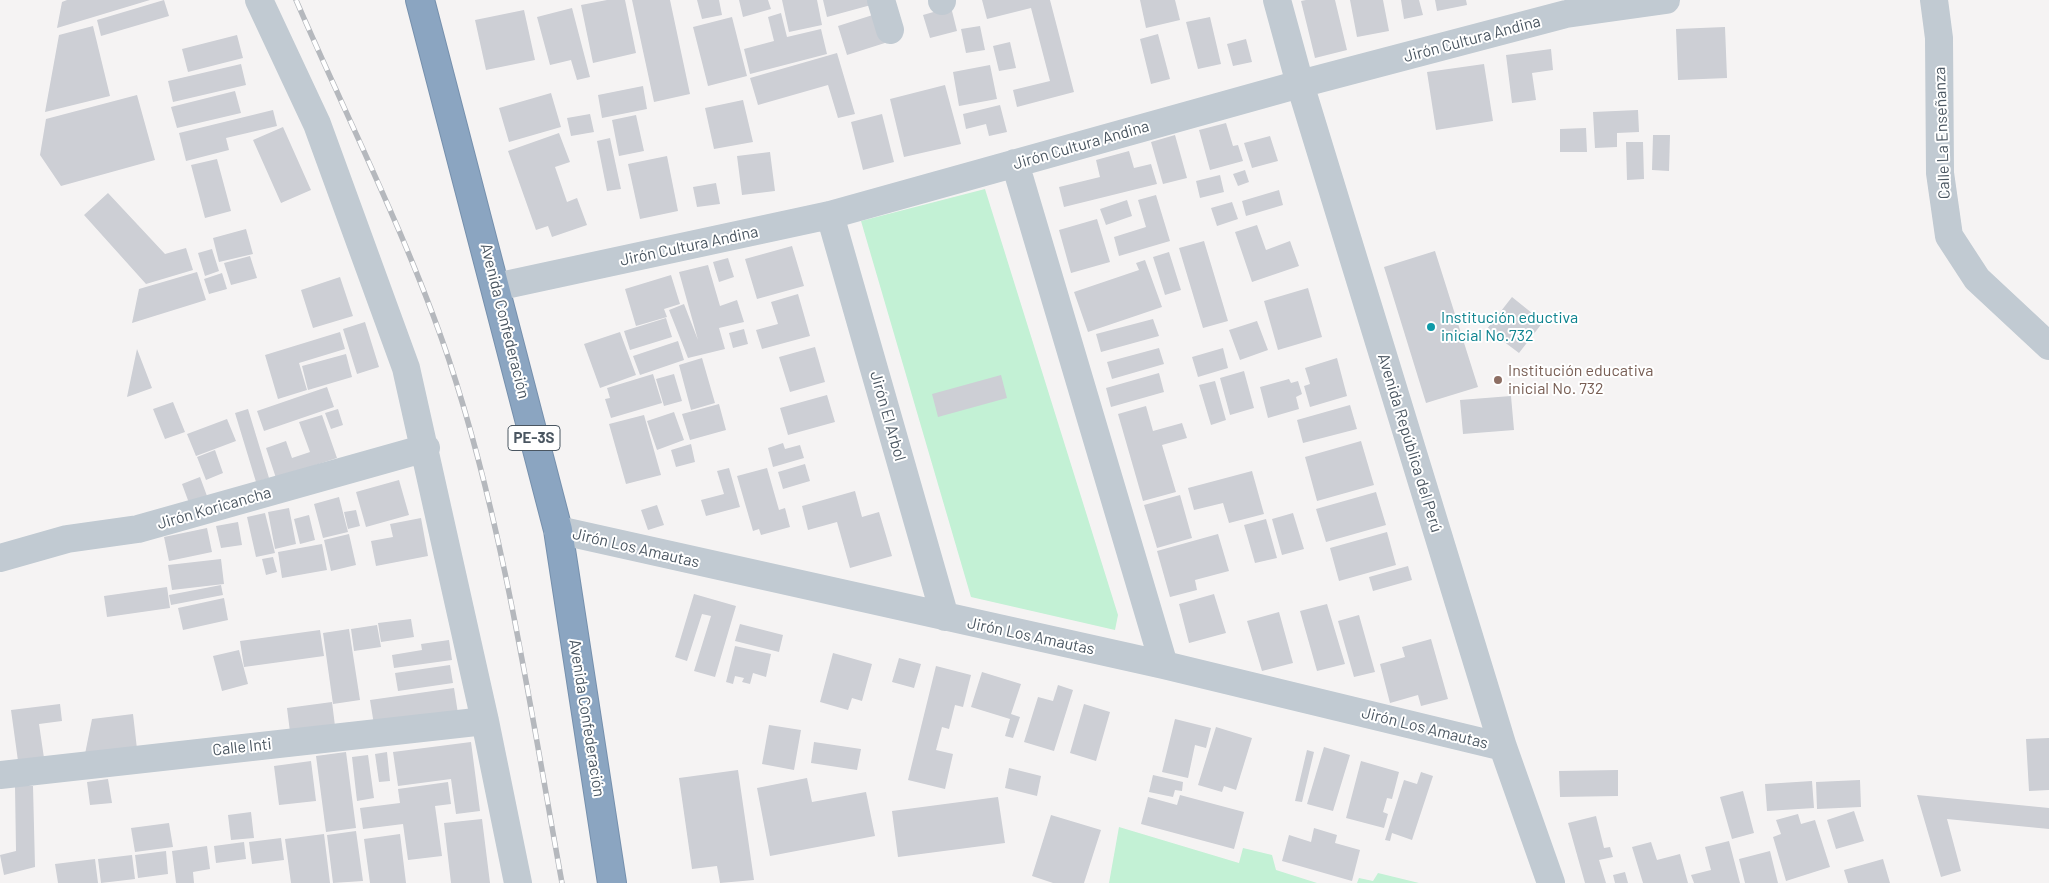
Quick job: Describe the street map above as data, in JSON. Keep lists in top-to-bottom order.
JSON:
{
  "streets": {
    "highway": ["Avenida Confederación", "PE-3S"],
    "street": [
      "Jirón Cultura Andina",
      "Calle La Enseñanza",
      "Jirón El Arbol",
      "Avenida República del Perú",
      "Jirón Koricancha",
      "Jirón Los Amautas",
      "Calle Inti"
    ]
  },
  "crossings": [
    ["Jirón Cultura Andina", "Avenida Confederación"],
    ["Jirón Cultura Andina", "Jirón El Arbol"],
    ["Jirón Cultura Andina", "Avenida República del Perú"],
    ["Avenida Confederación", "Jirón Los Amautas"],
    ["Jirón El Arbol", "Jirón Los Amautas"],
    ["Avenida República del Perú", "Jirón Los Amautas"]
  ],
  "places": ["Institución eductiva inicial No.732", "Institución educativa inicial No. 732"]
}
